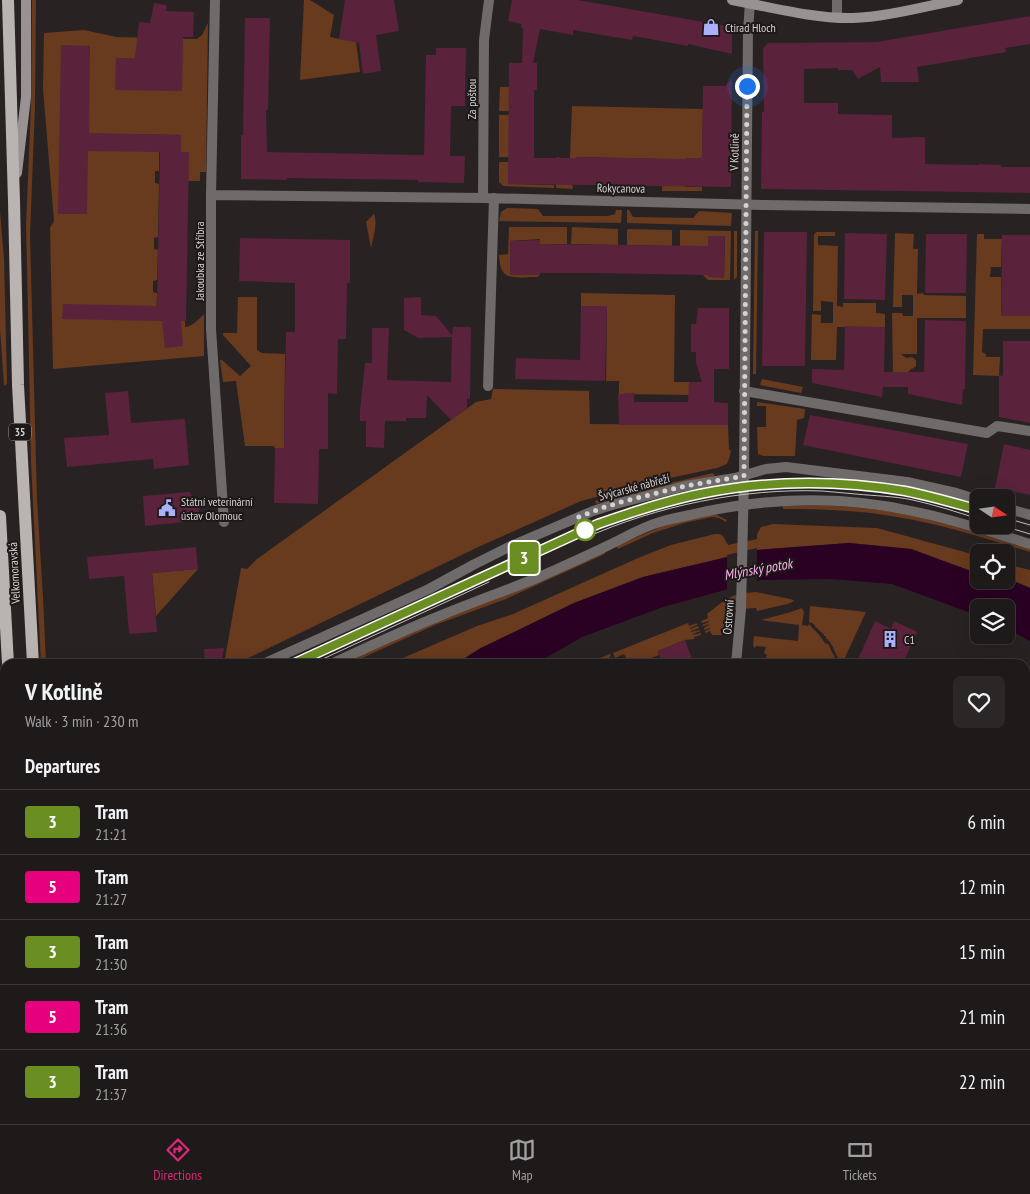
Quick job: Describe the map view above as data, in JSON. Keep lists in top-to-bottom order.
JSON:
{
  "streets": {
    "main road": ["35", "Velkomoravská"],
    "street": [
      "Za poštou",
      "V Kotlině",
      "Rokycanova",
      "Jakoubka ze Stříbra",
      "Švýcarské nábřeží",
      "Ostrovní"
    ]
  },
  "crossings": [
    ["Za poštou", "Rokycanova"],
    ["V Kotlině", "Rokycanova"],
    ["V Kotlině", "Švýcarské nábřeží"],
    ["V Kotlině", "Ostrovní"],
    ["Rokycanova", "Jakoubka ze Stříbra"]
  ],
  "water": ["Mlýnský potok"],
  "places": {
    "shop": ["Ctirad Hloch"],
    "public building": ["Státní veterinární ústav Olomouc"],
    "building": ["C1"]
  },
  "lines": ["tram line 3"],
  "north": "right",
  "page": {
    "on_map": "3",
    "heading": [
      ["V Kotlině", "Walk · 3 min · 230 m"],
      "Departures"
    ],
    "list": [
      {
        "mark": "3",
        "name": "Tram",
        "note": "21:21",
        "value": "6 min"
      },
      {
        "mark": "5",
        "name": "Tram",
        "note": "21:27",
        "value": "12 min"
      },
      {
        "mark": "3",
        "name": "Tram",
        "note": "21:30",
        "value": "15 min"
      },
      {
        "mark": "5",
        "name": "Tram",
        "note": "21:36",
        "value": "21 min"
      },
      {
        "mark": "3",
        "name": "Tram",
        "note": "21:37",
        "value": "22 min"
      }
    ],
    "tabs": ["Directions", "Map", "Tickets"]
  }
}
